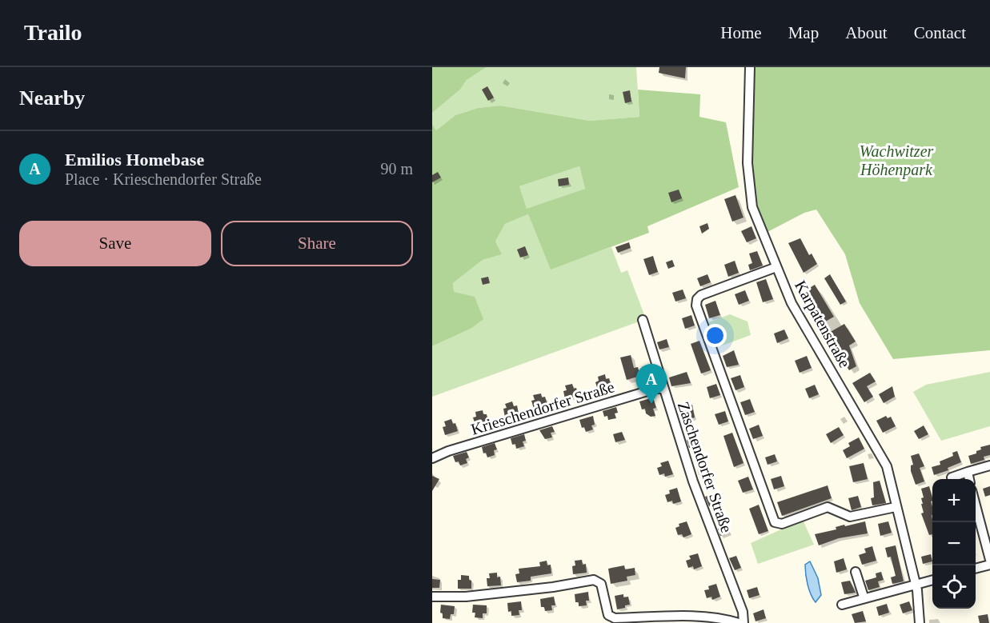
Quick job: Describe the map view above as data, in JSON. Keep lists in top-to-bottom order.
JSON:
{
  "streets": {
    "street": ["Karpatenstraße", "Krieschendorfer Straße", "Zaschendorfer Straße"]
  },
  "crossings": [
    ["Krieschendorfer Straße", "Zaschendorfer Straße"]
  ],
  "parks": ["Wachwitzer Höhenpark"],
  "page": {
    "header": "Trailo",
    "nav": [
      "Home",
      "Map",
      "About",
      "Contact"
    ],
    "heading": "Nearby",
    "list": [
      {
        "mark": "A",
        "name": "Emilios Homebase",
        "note": "Place · Krieschendorfer Straße",
        "value": "90 m"
      }
    ],
    "buttons": ["Save", "Share"],
    "pins": "A",
    "map_buttons": ["+", "−"]
  }
}
